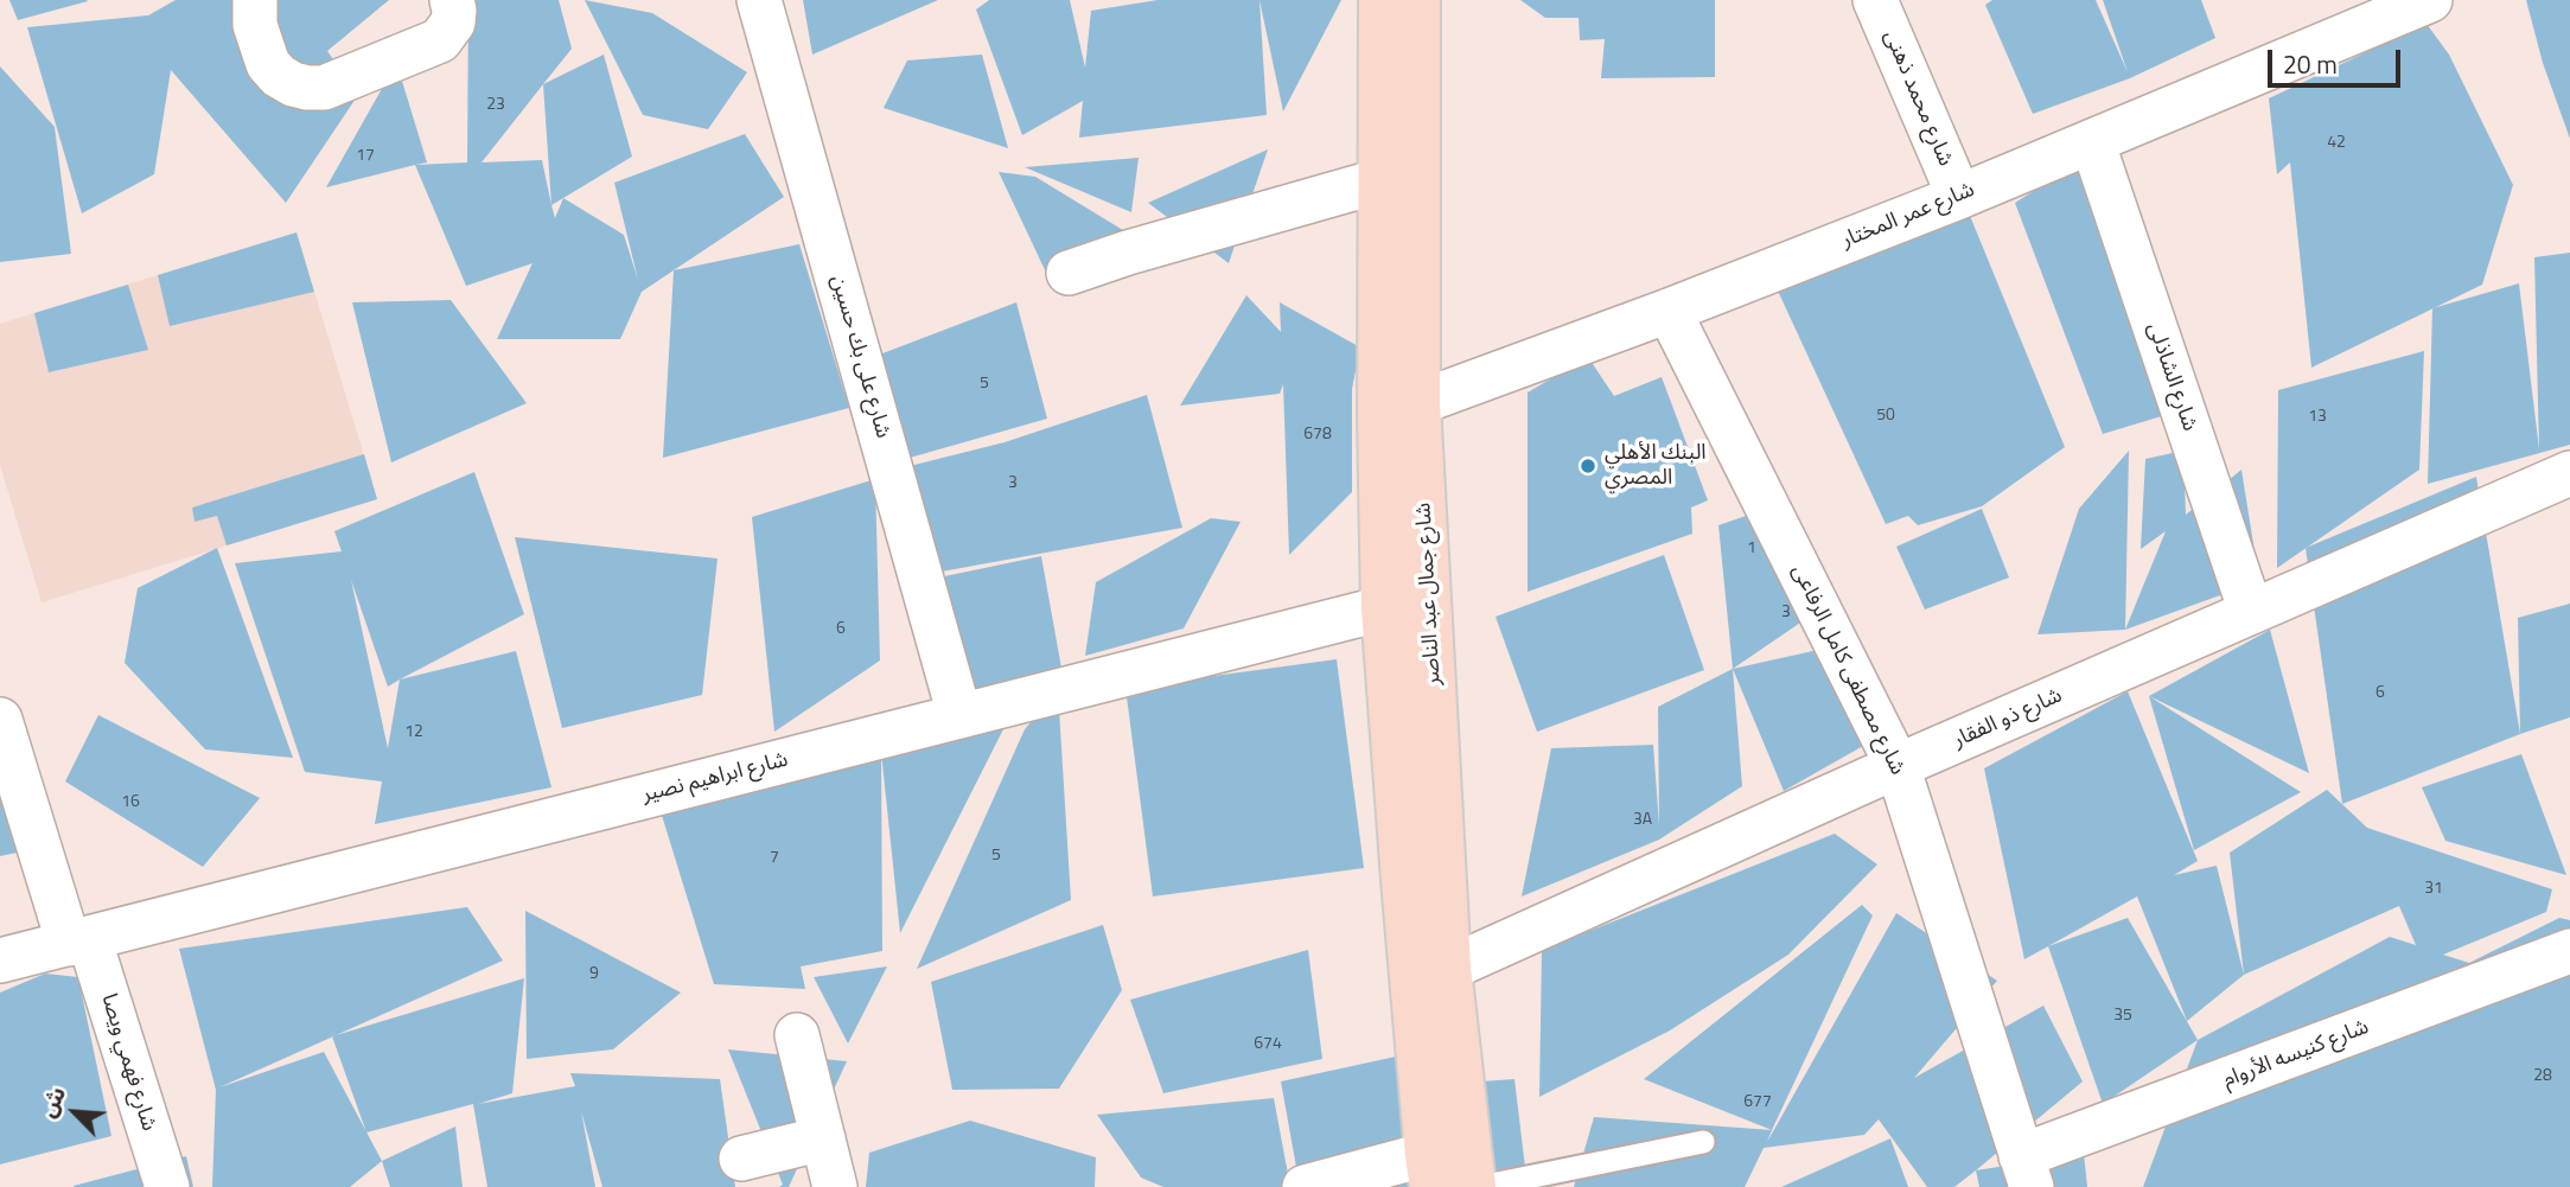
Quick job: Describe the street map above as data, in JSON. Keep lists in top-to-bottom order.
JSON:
{
  "streets": {
    "main road": ["شارع جمال عبد الناصر"],
    "street": [
      "شارع محمد ذهنى",
      "شارع عمر المختار",
      "شارع على بك حسين",
      "شارع الشاذلى",
      "شارع مصطفى كامل الرفاعى",
      "شارع ذو الفقار",
      "شارع ابراهيم نصير",
      "شارع كنيسه الأروام",
      "شارع فهمي ويصا"
    ]
  },
  "crossings": [
    ["شارع محمد ذهنى", "شارع عمر المختار"],
    ["شارع عمر المختار", "شارع الشاذلى"],
    ["شارع عمر المختار", "شارع جمال عبد الناصر"],
    ["شارع عمر المختار", "شارع مصطفى كامل الرفاعى"],
    ["شارع على بك حسين", "شارع ابراهيم نصير"],
    ["شارع الشاذلى", "شارع ذو الفقار"],
    ["شارع جمال عبد الناصر", "شارع ذو الفقار"],
    ["شارع جمال عبد الناصر", "شارع ابراهيم نصير"],
    ["شارع مصطفى كامل الرفاعى", "شارع ذو الفقار"],
    ["شارع مصطفى كامل الرفاعى", "شارع كنيسه الأروام"],
    ["شارع ابراهيم نصير", "شارع فهمي ويصا"]
  ],
  "places": ["البنك الأهلي المصري"],
  "house_numbers": [
    "23",
    "42",
    "17",
    "5",
    "50",
    "13",
    "678",
    "3",
    "1",
    "3",
    "6",
    "6",
    "12",
    "16",
    "3A",
    "5",
    "7",
    "31",
    "9",
    "35",
    "674",
    "28",
    "677"
  ],
  "scale_bar": "20 m",
  "north": "top left"
}
